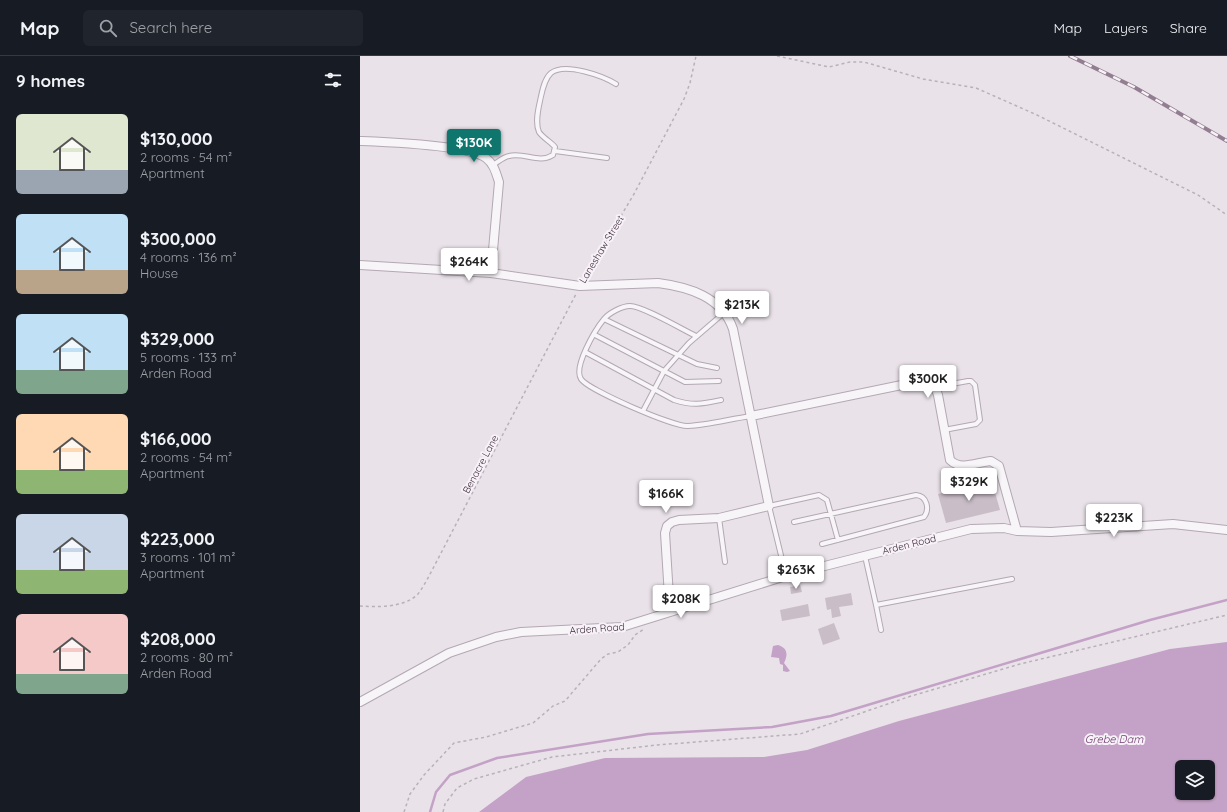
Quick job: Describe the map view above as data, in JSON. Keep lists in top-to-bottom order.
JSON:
{
  "streets": {
    "street": ["Laneshaw Street", "Arden Road"],
    "path": ["Benacre Lane"]
  },
  "crossings": [
    ["Laneshaw Street", "Benacre Lane"]
  ],
  "water": ["Grebe Dam"],
  "page": {
    "header": "Map",
    "search": "Search here",
    "nav": ["Map", "Layers", "Share"],
    "heading": "9 homes",
    "list": [
      {
        "name": "$130,000",
        "note": "2 rooms · 54 m² · Apartment"
      },
      {
        "name": "$300,000",
        "note": "4 rooms · 136 m² · House"
      },
      {
        "name": "$329,000",
        "note": "5 rooms · 133 m² · Arden Road"
      },
      {
        "name": "$166,000",
        "note": "2 rooms · 54 m² · Apartment"
      },
      {
        "name": "$223,000",
        "note": "3 rooms · 101 m² · Apartment"
      },
      {
        "name": "$208,000",
        "note": "2 rooms · 80 m² · Arden Road"
      }
    ],
    "price": [
      "$130K",
      "$264K",
      "$213K",
      "$300K",
      "$329K",
      "$166K",
      "$223K",
      "$263K",
      "$208K"
    ]
  }
}
